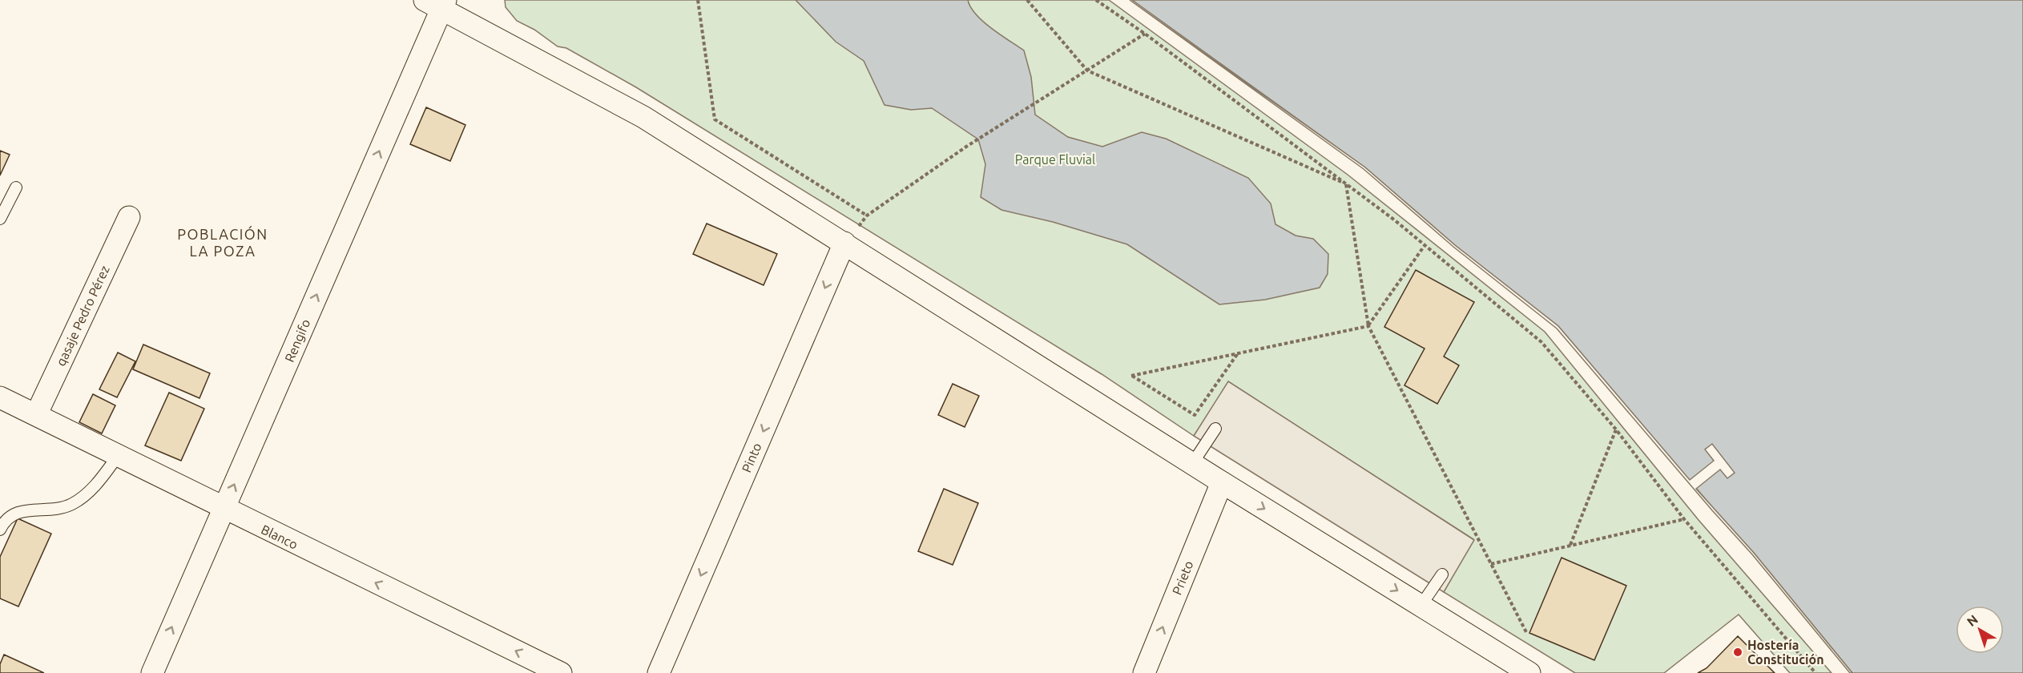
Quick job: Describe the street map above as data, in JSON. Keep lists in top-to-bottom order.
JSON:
{
  "streets": {
    "street": [
      "qasaje Pedro Pérez",
      "Rengifo",
      "Pinto",
      "Blanco",
      "Prieto"
    ]
  },
  "crossings": [
    ["qasaje Pedro Pérez", "Blanco"],
    ["Rengifo", "Blanco"]
  ],
  "one_way": [
    "Rengifo",
    "Pinto",
    "Blanco",
    "Prieto"
  ],
  "districts": ["POBLACIÓN LA POZA"],
  "parks": ["Parque Fluvial"],
  "places": ["Hostería Constitución"],
  "north": "top left"
}
